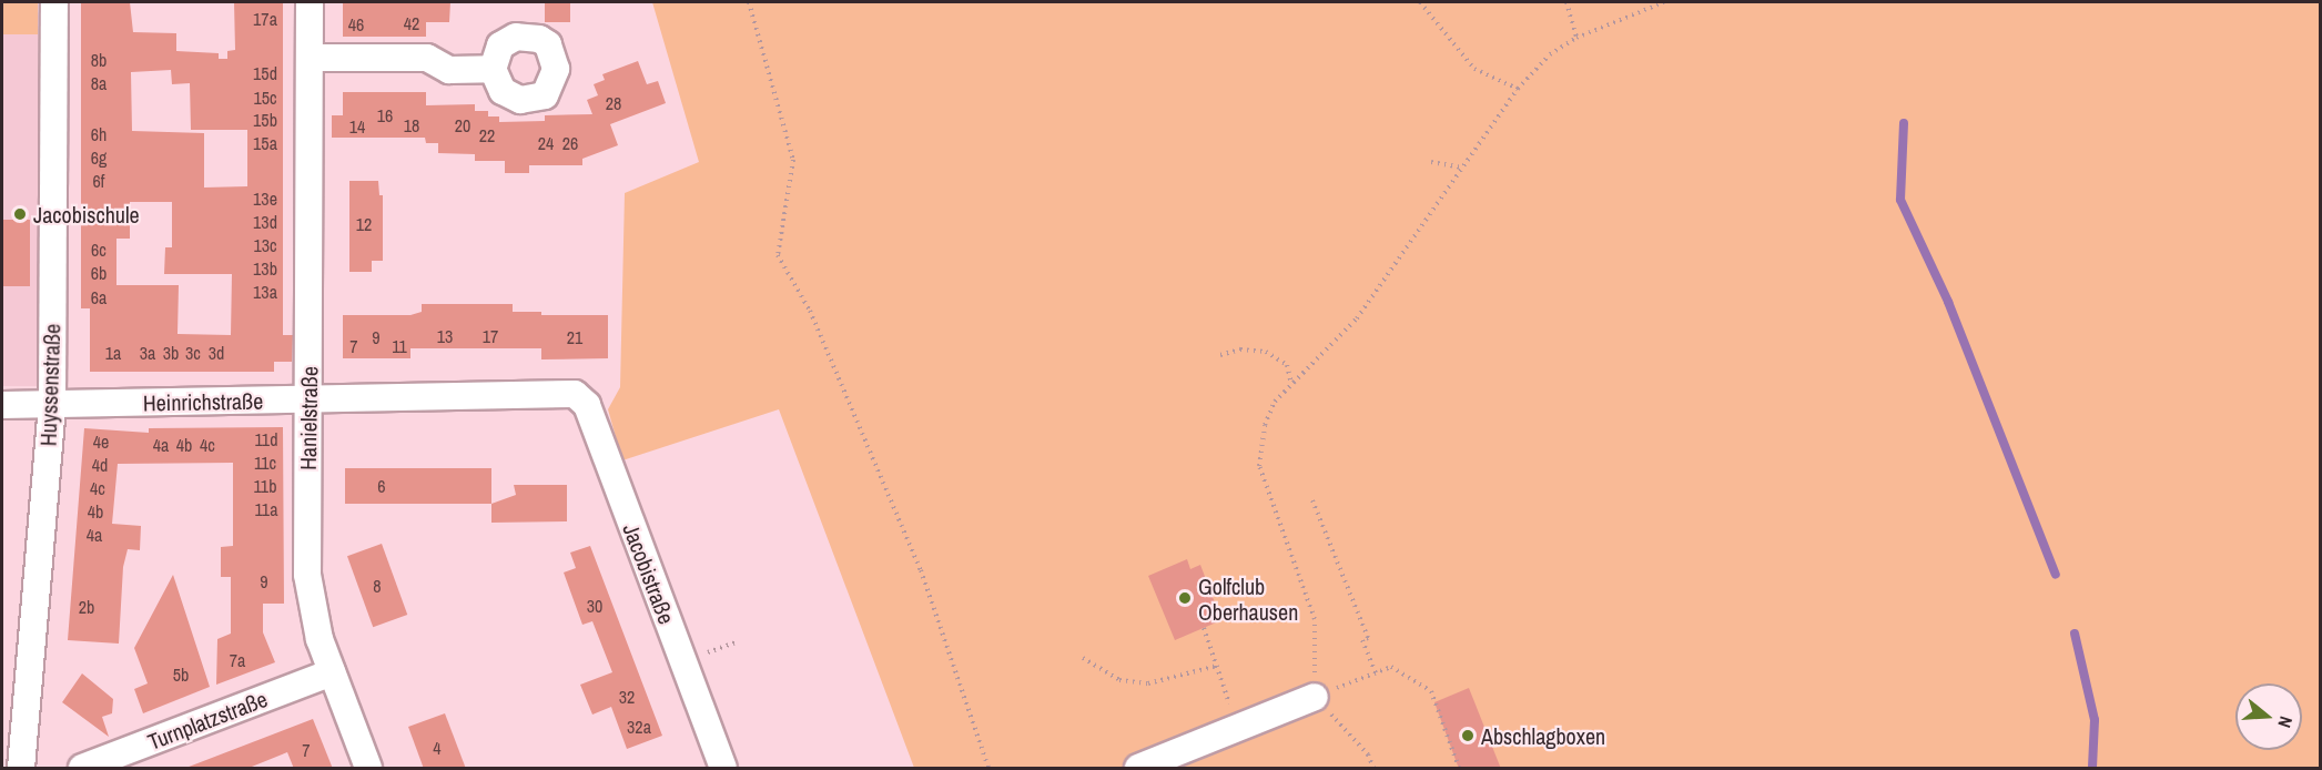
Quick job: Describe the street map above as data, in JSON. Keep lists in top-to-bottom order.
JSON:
{
  "streets": {
    "street": [
      "Huyssenstraße",
      "Heinrichstraße",
      "Hanielstraße",
      "Jacobistraße",
      "Turnplatzstraße"
    ]
  },
  "crossings": [
    ["Huyssenstraße", "Heinrichstraße"],
    ["Heinrichstraße", "Hanielstraße"],
    ["Heinrichstraße", "Jacobistraße"],
    ["Hanielstraße", "Turnplatzstraße"]
  ],
  "places": ["Jacobischule", "Golfclub Oberhausen", "Abschlagboxen"],
  "house_numbers": [
    "17a",
    "42",
    "46",
    "8b",
    "15d",
    "8a",
    "15c",
    "28",
    "16",
    "15b",
    "18",
    "20",
    "14",
    "6h",
    "22",
    "15a",
    "24",
    "26",
    "6g",
    "6f",
    "13e",
    "13d",
    "12",
    "13c",
    "6c",
    "13b",
    "6b",
    "13a",
    "6a",
    "13",
    "17",
    "9",
    "21",
    "7",
    "11",
    "1a",
    "3a",
    "3b",
    "3c",
    "3d",
    "11d",
    "4e",
    "4a",
    "4b",
    "4c",
    "11c",
    "4d",
    "11b",
    "6",
    "4c",
    "11a",
    "4b",
    "4a",
    "9",
    "8",
    "30",
    "2b",
    "7a",
    "5b",
    "32",
    "32a",
    "4",
    "7"
  ],
  "north": "right"
}
